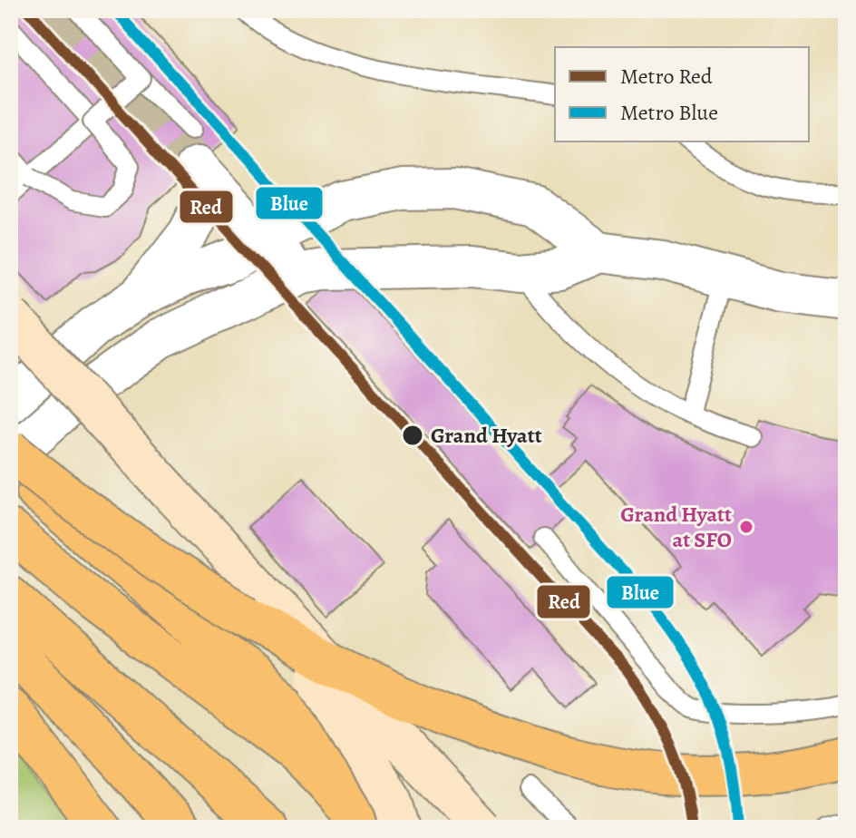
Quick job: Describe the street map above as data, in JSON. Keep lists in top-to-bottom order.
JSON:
{
  "places": ["Grand Hyatt", "Grand Hyatt at SFO"],
  "lines": ["metro line Red", "metro line Blue"],
  "legend": ["Metro Red", "Metro Blue"]
}
